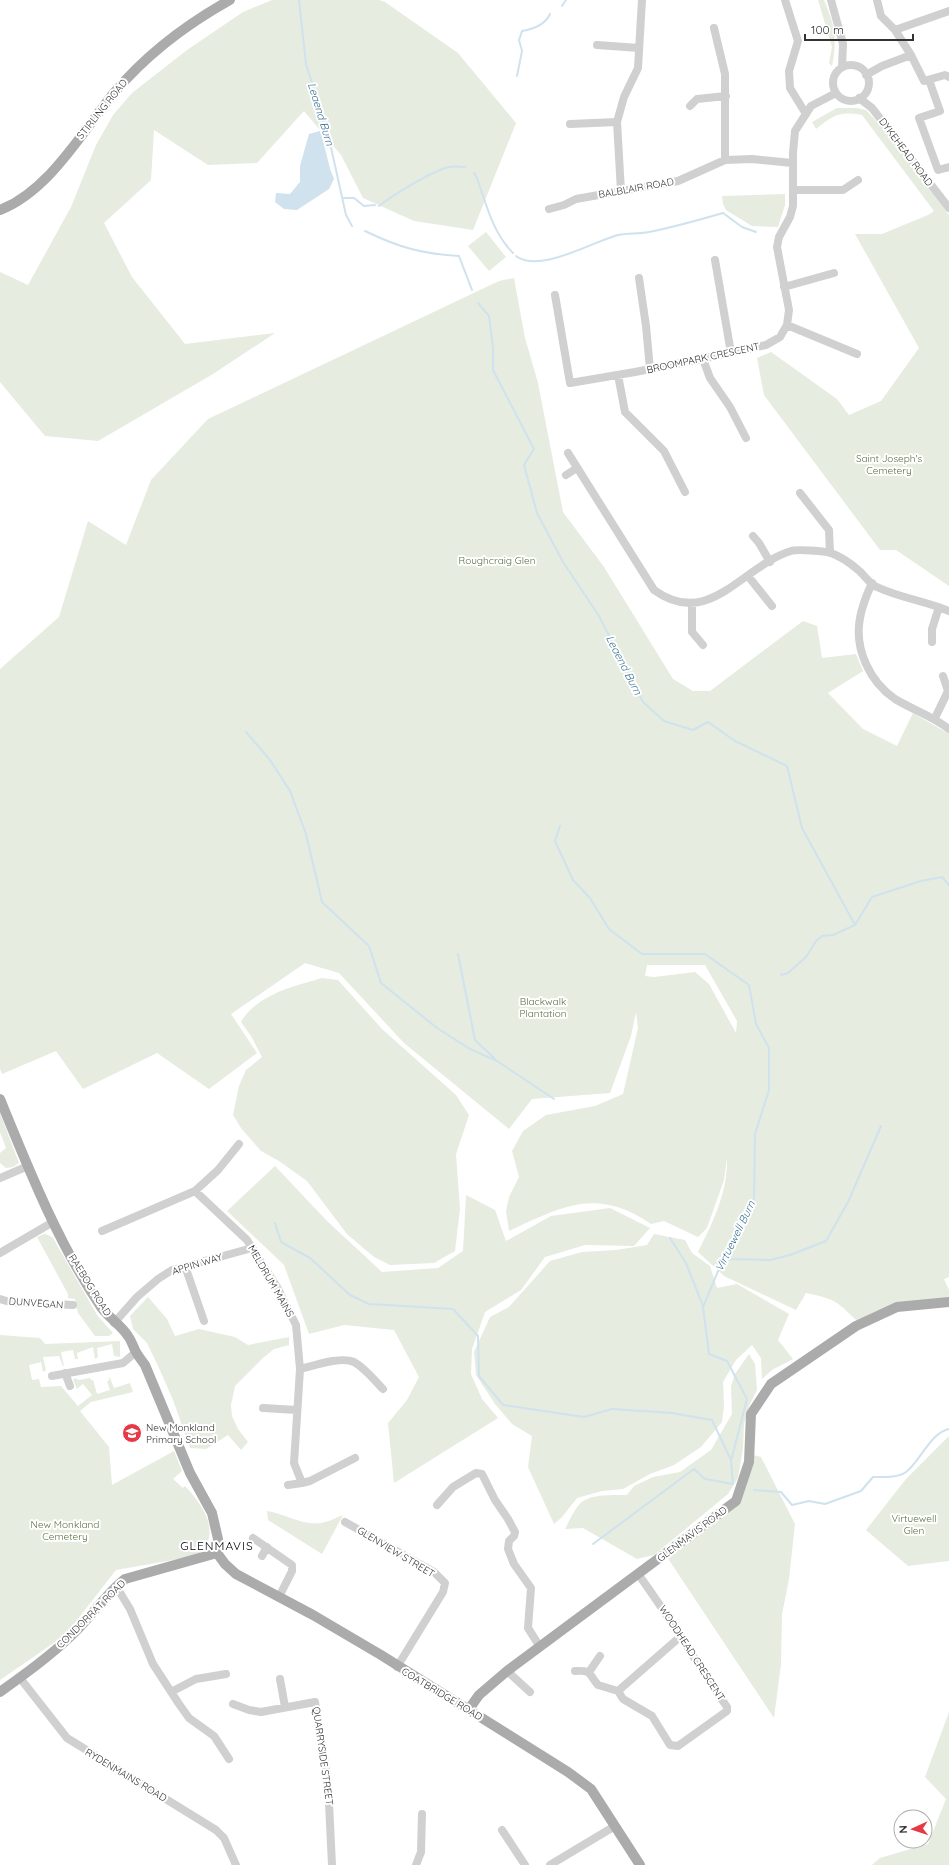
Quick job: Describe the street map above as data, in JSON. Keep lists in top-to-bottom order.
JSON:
{
  "streets": {
    "main road": [
      "STIRLING ROAD",
      "RAEBOG ROAD",
      "GLENMAVIS ROAD",
      "CONDORRAT ROAD",
      "COATBRIDGE ROAD"
    ],
    "street": [
      "DYKEHEAD ROAD",
      "BALBLAIR ROAD",
      "BROOMPARK CRESCENT",
      "APPIN WAY",
      "MELDRUM MAINS",
      "DUNVEGAN",
      "GLENVIEW STREET",
      "WOODHEAD CRESCENT",
      "QUARRYSIDE STREET",
      "RYDENMAINS ROAD"
    ]
  },
  "crossings": [
    ["APPIN WAY", "MELDRUM MAINS"],
    ["APPIN WAY", "RAEBOG ROAD"],
    ["RAEBOG ROAD", "CONDORRAT ROAD"],
    ["RAEBOG ROAD", "COATBRIDGE ROAD"],
    ["GLENMAVIS ROAD", "WOODHEAD CRESCENT"],
    ["GLENMAVIS ROAD", "COATBRIDGE ROAD"],
    ["GLENVIEW STREET", "COATBRIDGE ROAD"],
    ["CONDORRAT ROAD", "COATBRIDGE ROAD"],
    ["CONDORRAT ROAD", "RYDENMAINS ROAD"]
  ],
  "districts": ["GLENMAVIS"],
  "water": ["Leaend Burn", "Virtuewell Burn"],
  "parks": [
    "Saint Joseph's Cemetery",
    "Roughcraig Glen",
    "Blackwalk Plantation",
    "Virtuewell Glen",
    "New Monkland Cemetery"
  ],
  "places": {
    "school or university": ["New Monkland Primary School"]
  },
  "scale_bar": "100 m",
  "north": "left"
}
